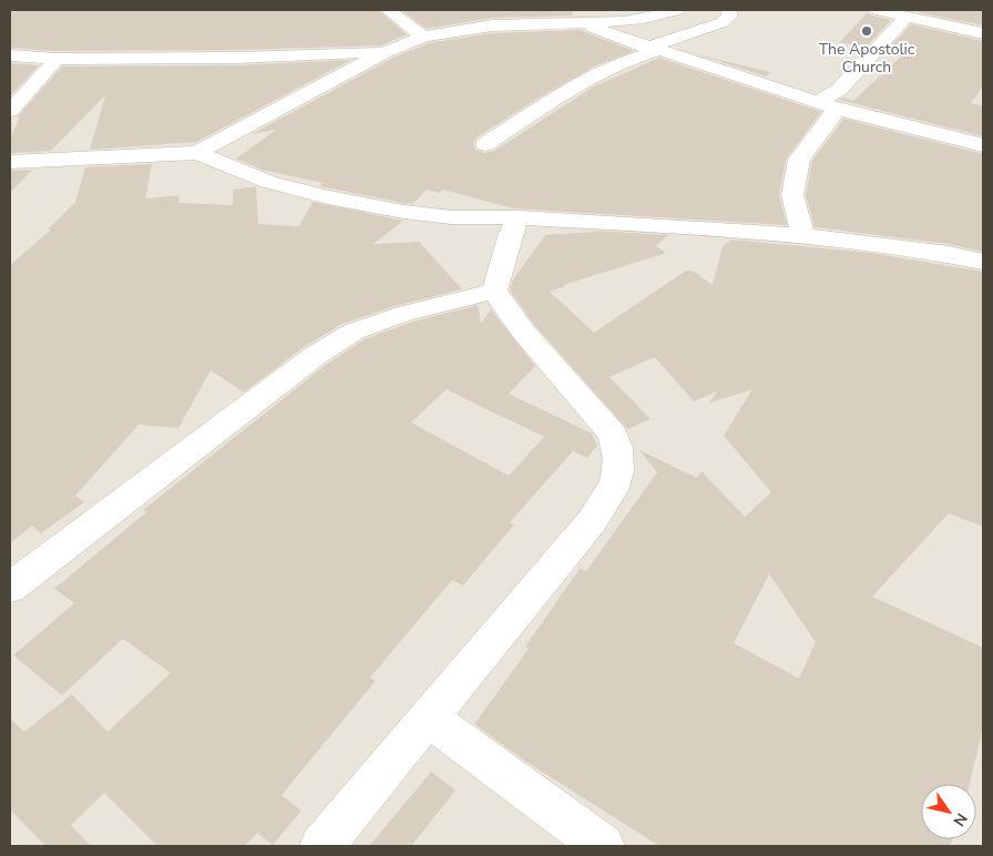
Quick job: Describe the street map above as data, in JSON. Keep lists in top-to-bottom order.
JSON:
{
  "places": ["The Apostolic Church"],
  "north": "bottom right"
}
